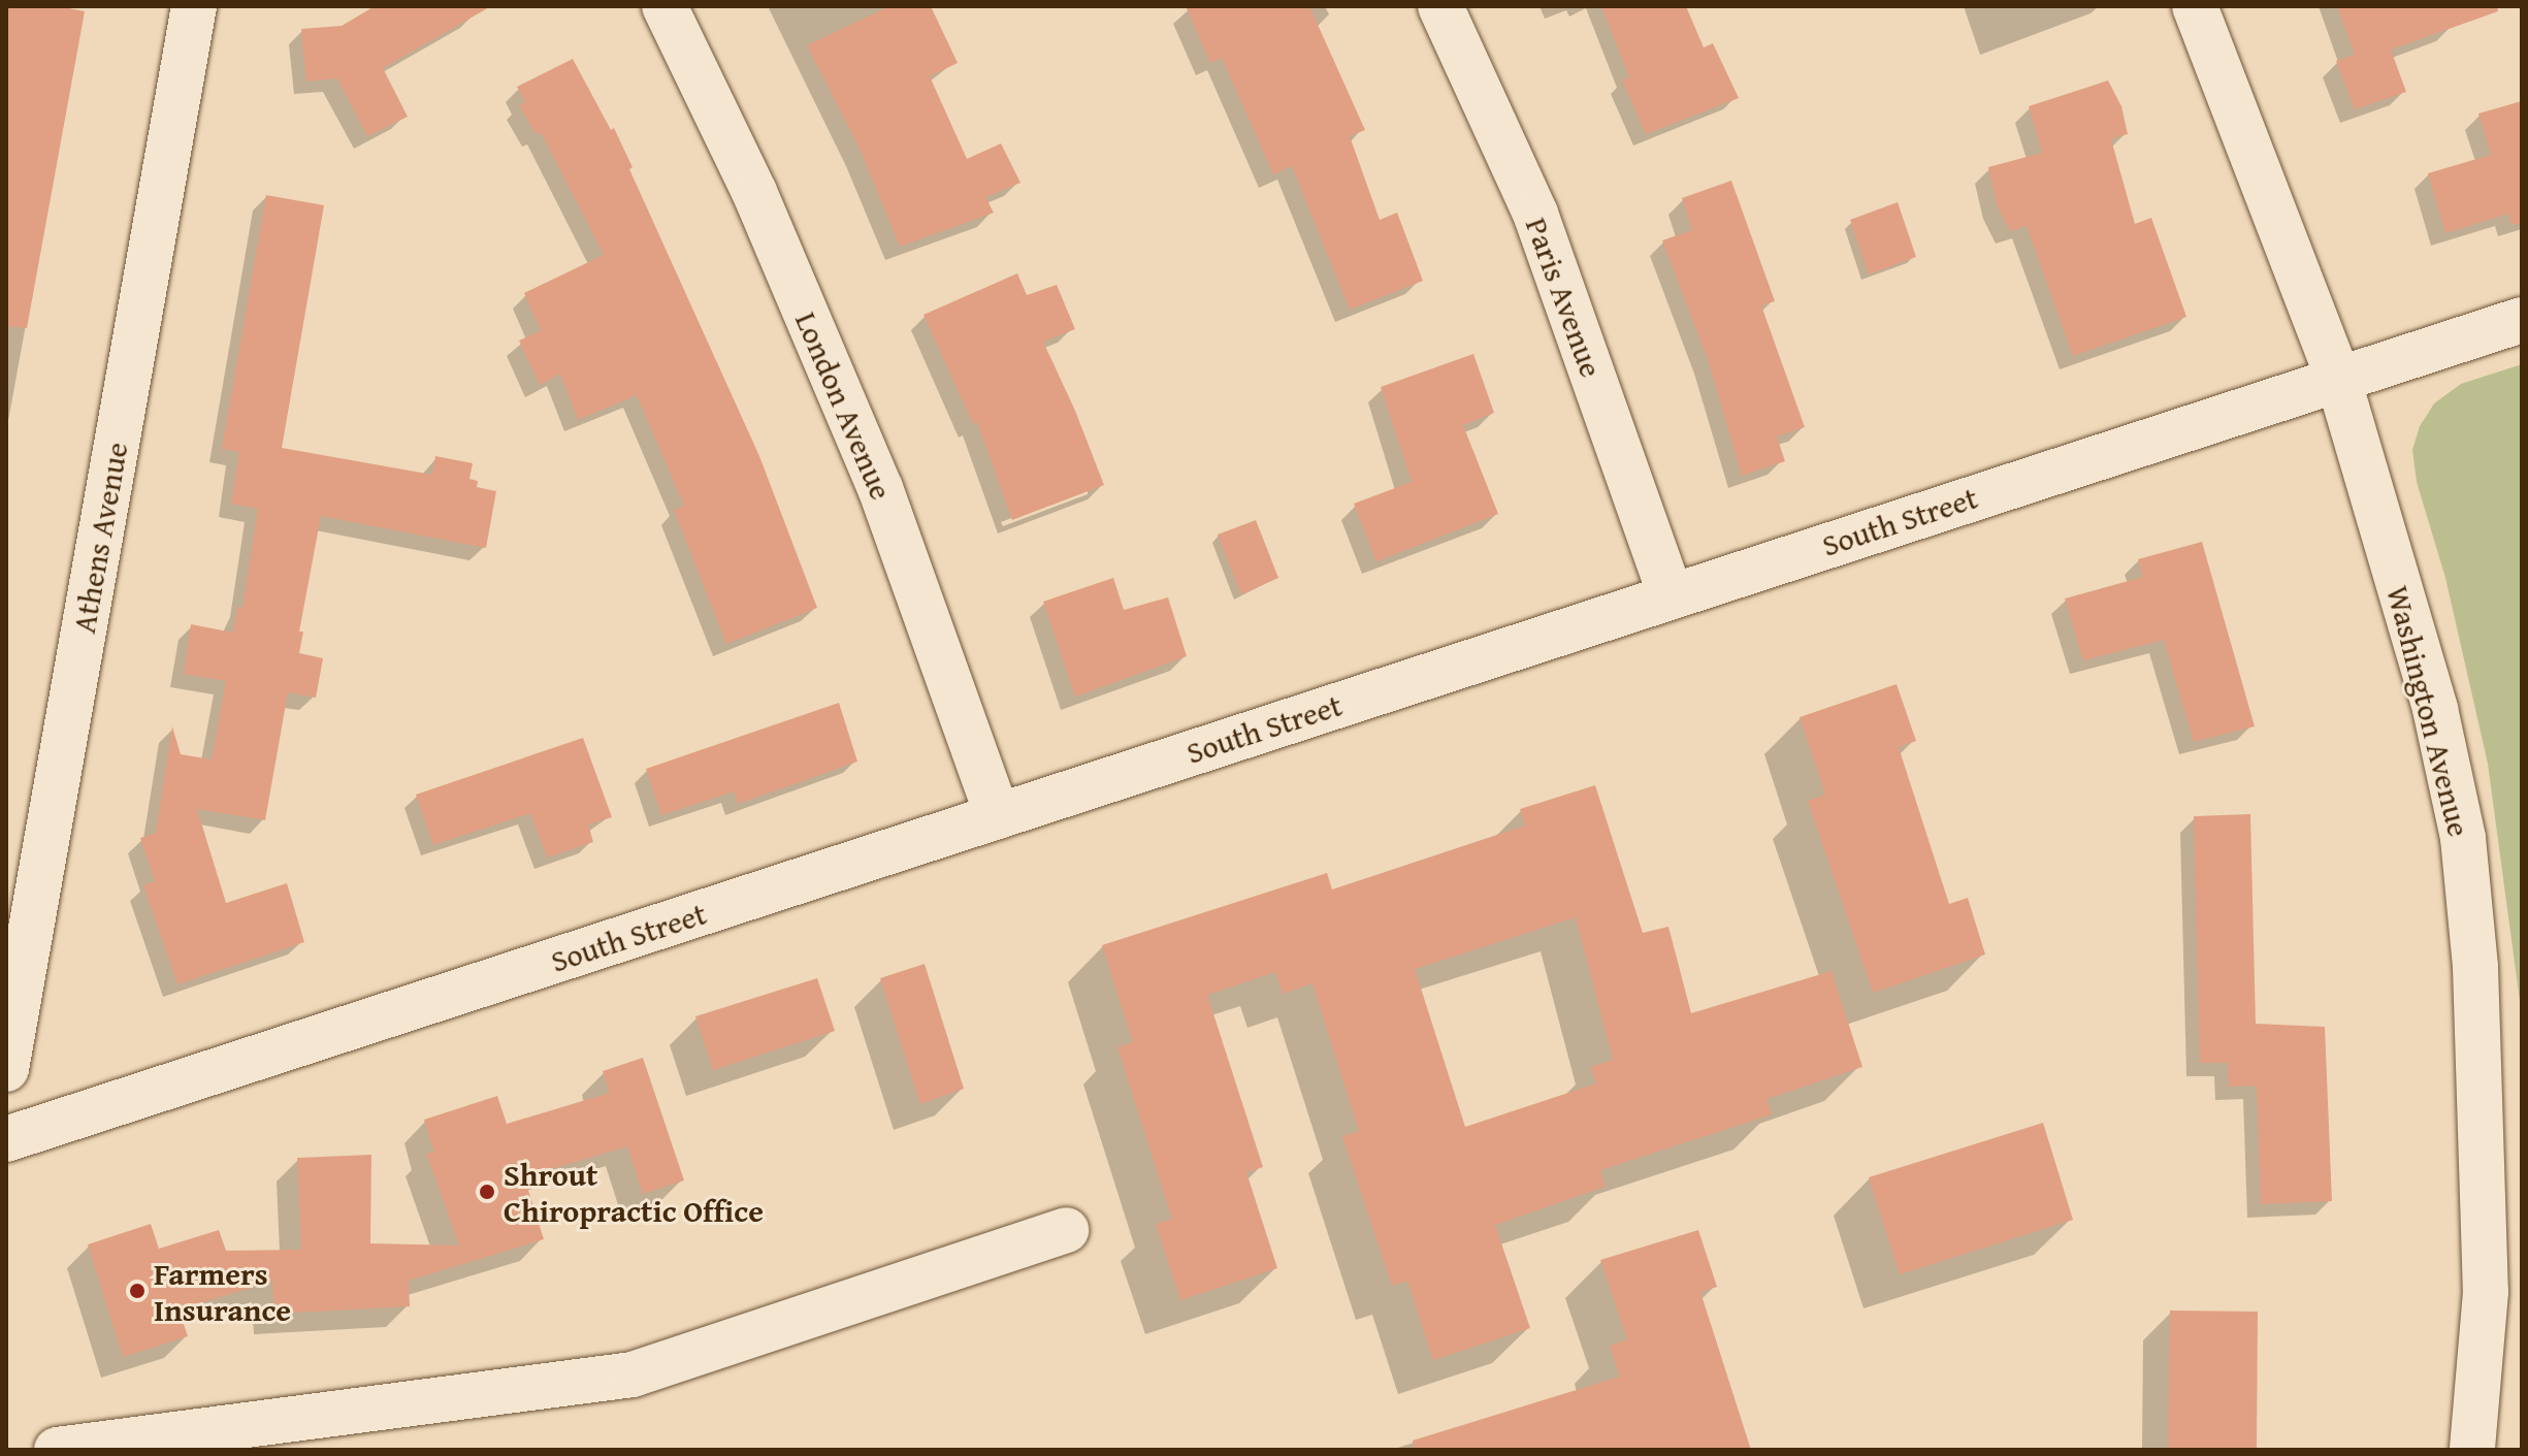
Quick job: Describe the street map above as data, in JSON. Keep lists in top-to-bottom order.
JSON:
{
  "streets": {
    "street": [
      "Paris Avenue",
      "London Avenue",
      "South Street",
      "Athens Avenue",
      "Washington Avenue"
    ]
  },
  "crossings": [
    ["Paris Avenue", "South Street"],
    ["London Avenue", "South Street"],
    ["South Street", "Washington Avenue"]
  ],
  "places": ["Shrout Chiropractic Office", "Farmers Insurance"]
}
